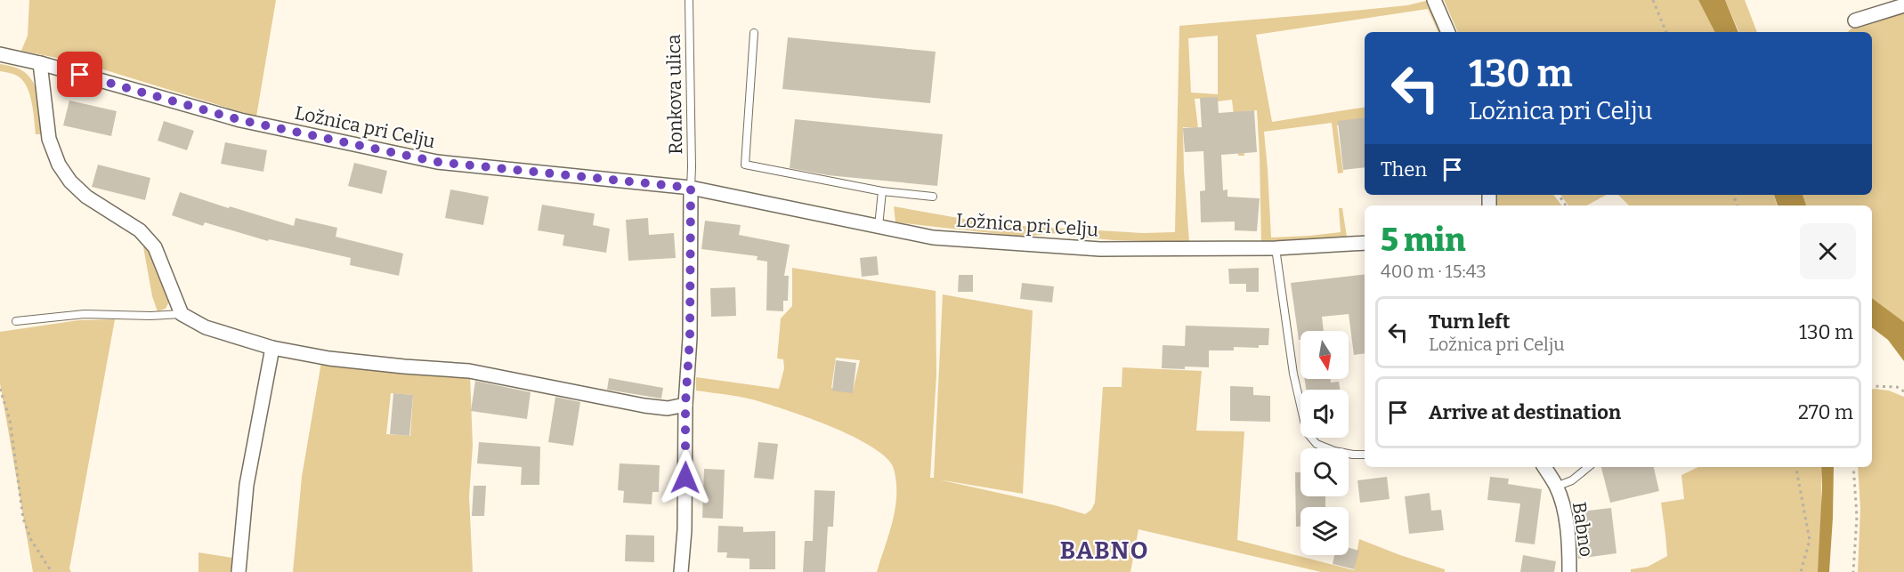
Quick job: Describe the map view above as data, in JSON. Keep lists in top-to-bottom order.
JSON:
{
  "streets": {
    "street": ["Ložnica pri Celju", "Babno"],
    "lane": ["Ronkova ulica"]
  },
  "crossings": [
    ["Ronkova ulica", "Ložnica pri Celju"]
  ],
  "districts": ["BABNO"],
  "north": "bottom",
  "page": {
    "turn": ["130 m", "Ložnica pri Celju"],
    "then": "Then",
    "heading": ["5 min", "400 m · 15:43"],
    "list": [
      {
        "name": "Turn left",
        "note": "Ložnica pri Celju",
        "value": "130 m"
      },
      {
        "name": "Arrive at destination",
        "value": "270 m"
      }
    ]
  }
}
